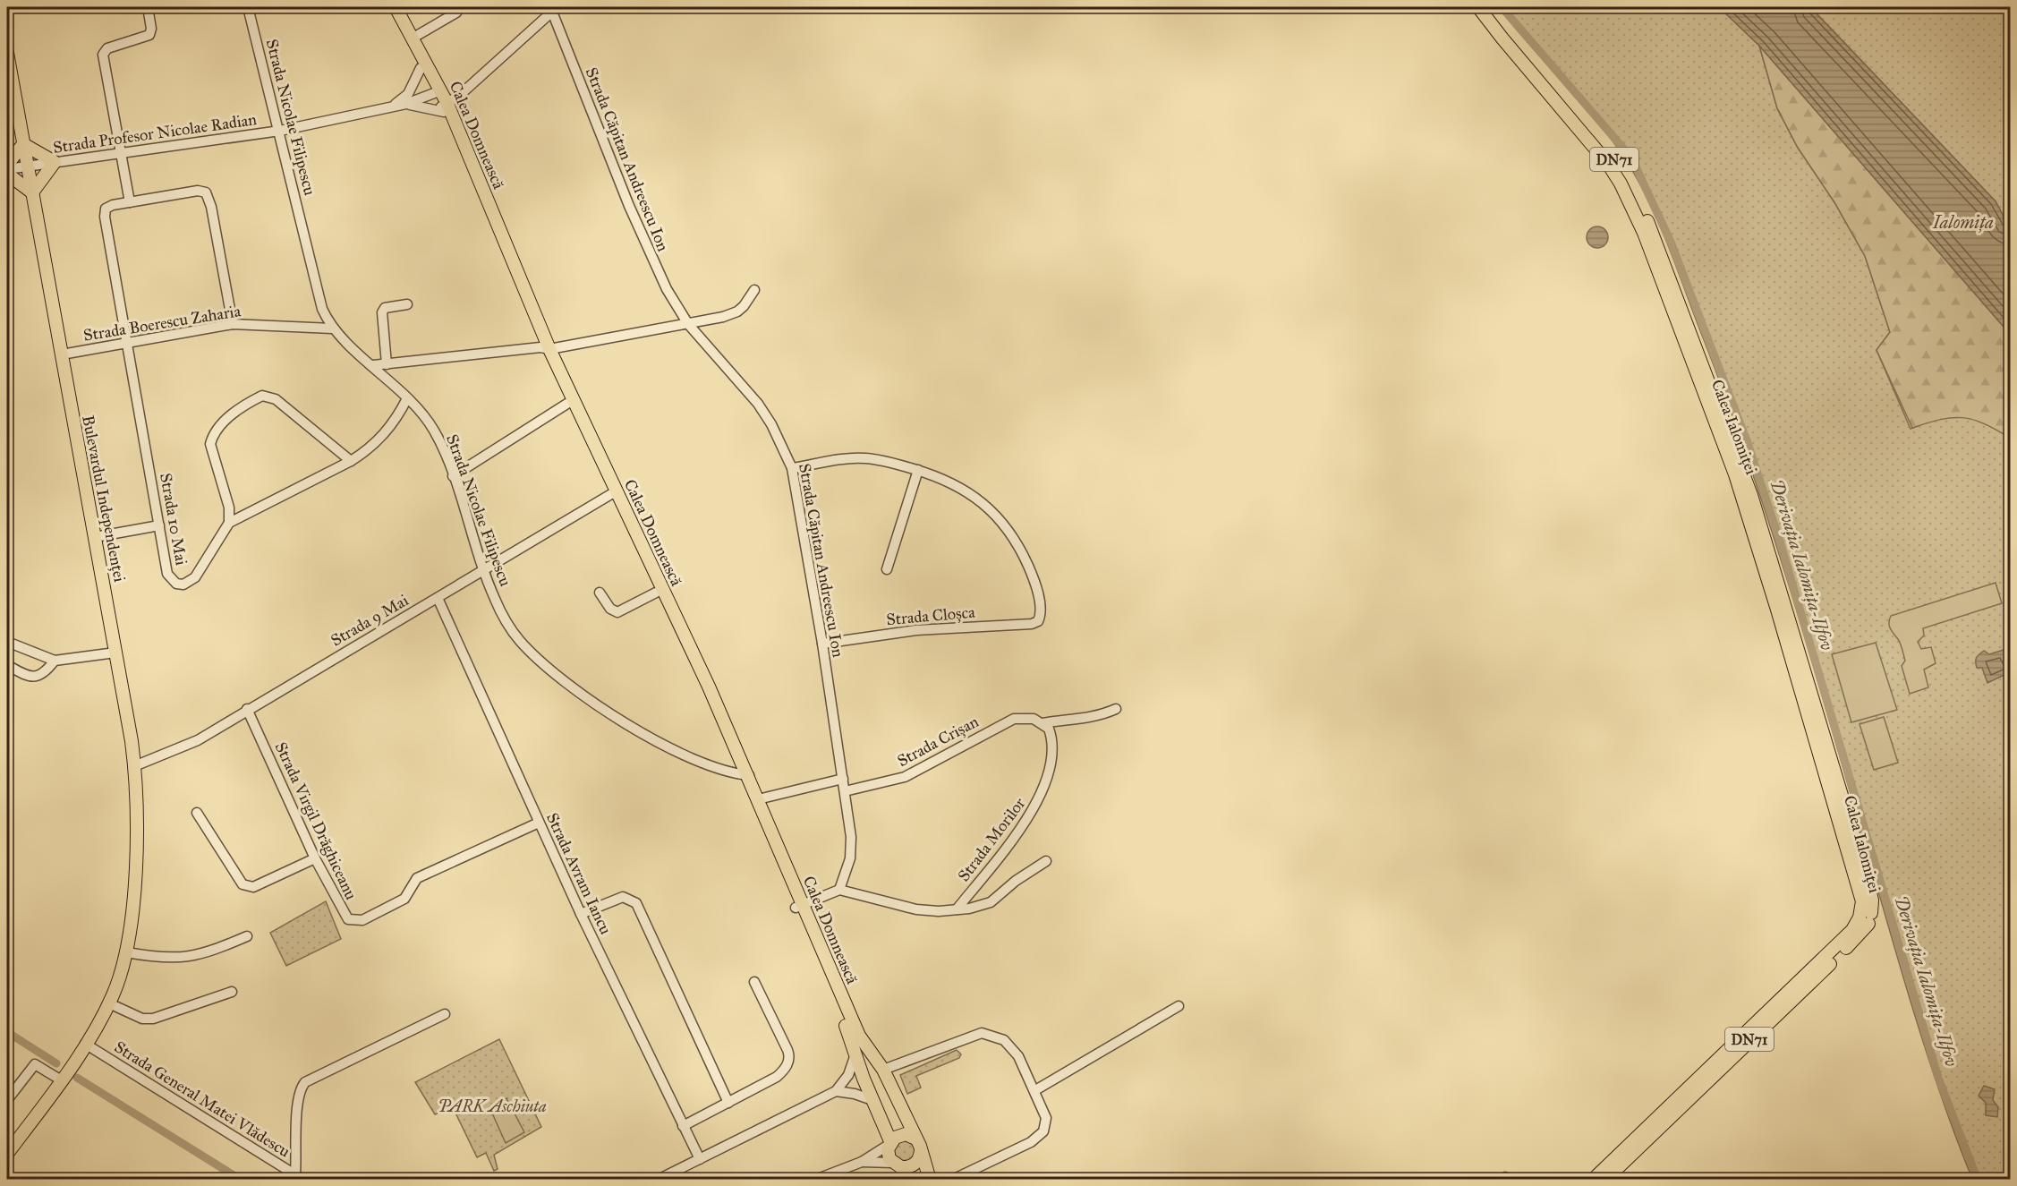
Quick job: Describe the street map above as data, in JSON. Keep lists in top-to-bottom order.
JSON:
{
  "streets": {
    "main road": [
      "Calea Domnească",
      "DN71",
      "Calea Ialomiței",
      "Bulevardul Independenței"
    ],
    "street": [
      "Strada Nicolae Filipescu",
      "Strada Profesor Nicolae Radian",
      "Strada Căpitan Andreescu Ion",
      "Strada Boerescu Zaharia",
      "Strada 10 Mai",
      "Strada Cloșca",
      "Strada 9 Mai",
      "Strada Crișan",
      "Strada Virgil Drăghiceanu",
      "Strada Morilor",
      "Strada Avram Iancu",
      "Strada General Matei Vlădescu"
    ]
  },
  "crossings": [
    ["Strada Nicolae Filipescu", "Strada Profesor Nicolae Radian"],
    ["Strada Nicolae Filipescu", "Calea Domnească"],
    ["Strada Nicolae Filipescu", "Strada Boerescu Zaharia"],
    ["Strada Nicolae Filipescu", "Strada 9 Mai"],
    ["Strada Profesor Nicolae Radian", "Calea Domnească"],
    ["Strada Profesor Nicolae Radian", "Bulevardul Independenței"],
    ["Calea Domnească", "Strada 9 Mai"],
    ["Strada Căpitan Andreescu Ion", "Strada Cloșca"],
    ["Strada Căpitan Andreescu Ion", "Strada Crișan"],
    ["DN71", "Calea Ialomiței"],
    ["Strada Boerescu Zaharia", "Bulevardul Independenței"],
    ["Strada Boerescu Zaharia", "Strada 10 Mai"],
    ["Bulevardul Independenței", "Strada 9 Mai"],
    ["Bulevardul Independenței", "Strada General Matei Vlădescu"],
    ["Strada 9 Mai", "Strada Virgil Drăghiceanu"],
    ["Strada 9 Mai", "Strada Avram Iancu"],
    ["Strada Crișan", "Strada Morilor"],
    ["Strada Virgil Drăghiceanu", "Strada Avram Iancu"]
  ],
  "water": ["Ialomița", "Derivația Ialomița-Ilfov"],
  "parks": ["PARK Aschiuta"]
}
